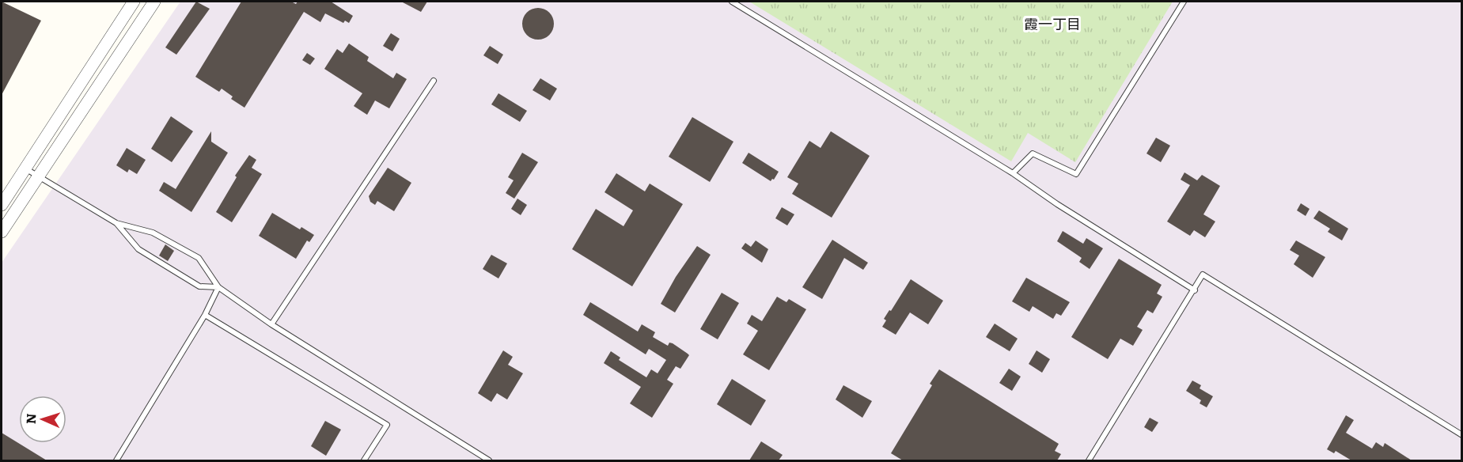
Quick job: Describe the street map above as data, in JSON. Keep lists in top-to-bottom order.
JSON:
{
  "districts": ["霞一丁目"],
  "north": "left"
}
